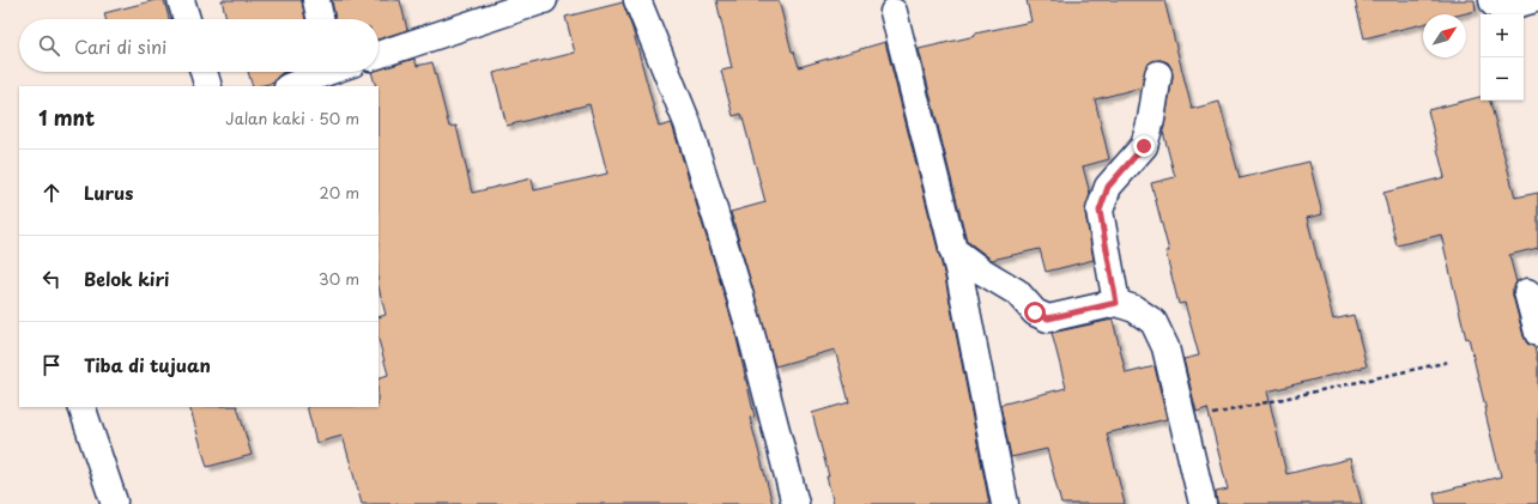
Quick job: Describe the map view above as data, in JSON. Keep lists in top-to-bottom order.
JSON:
{
  "north": "top right",
  "page": {
    "map_buttons": ["+", "−"],
    "search": "Cari di sini",
    "heading": ["1 mnt", "Jalan kaki · 50 m"],
    "list": [
      ["Lurus", "20 m"],
      ["Belok kiri", "30 m"],
      "Tiba di tujuan"
    ]
  }
}
